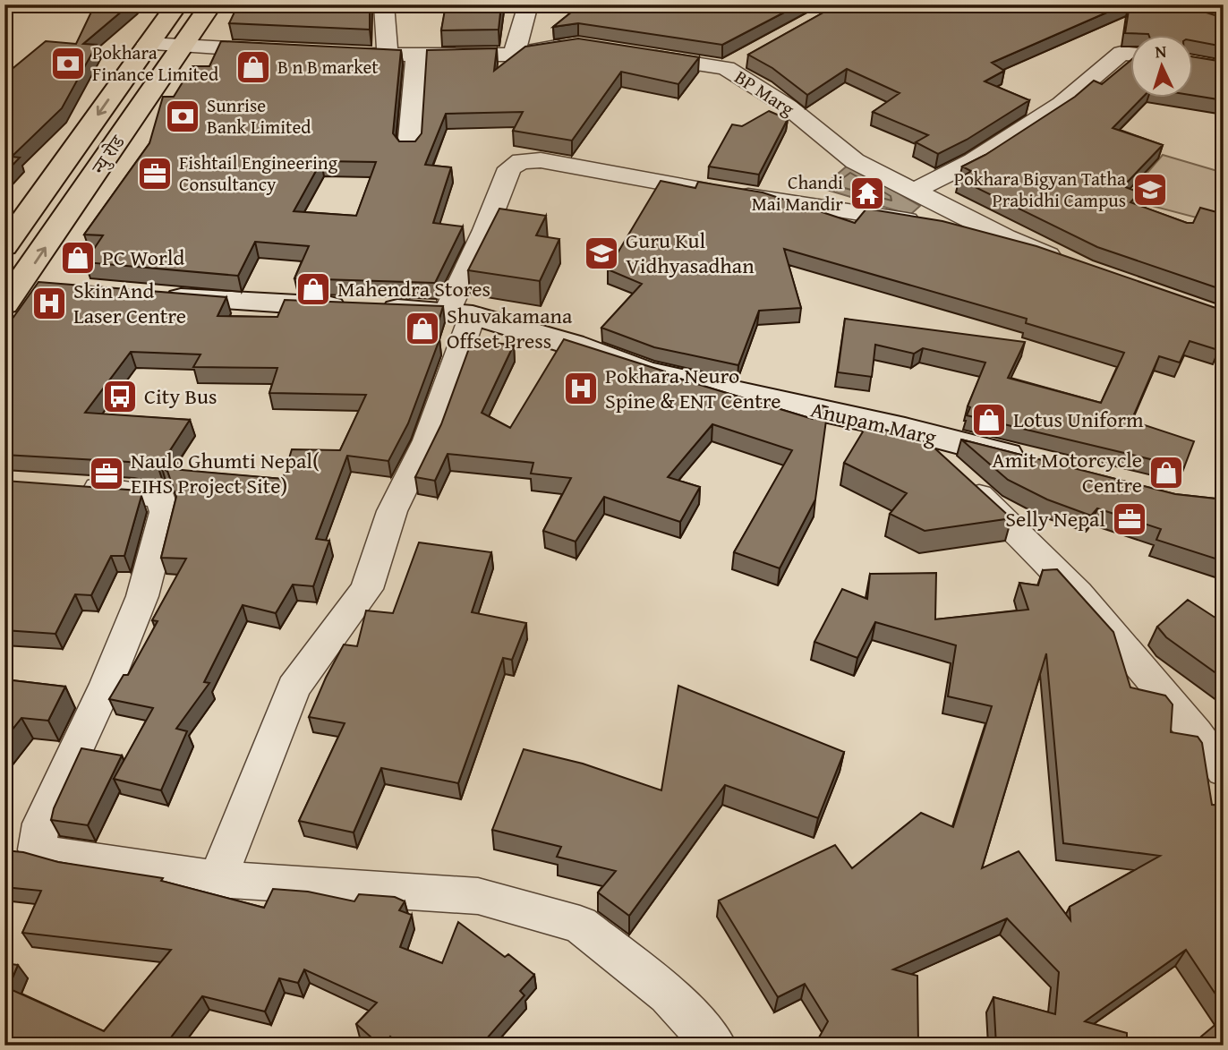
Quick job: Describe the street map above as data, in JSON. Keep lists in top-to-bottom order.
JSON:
{
  "streets": {
    "main road": ["न्यु रोड", "Anupam Marg"],
    "street": ["BP Marg"]
  },
  "places": {
    "bank": ["Pokhara Finance Limited", "Sunrise Bank Limited"],
    "shop": [
      "B n B market",
      "PC World",
      "Mahendra Stores",
      "Shuvakamana Offset Press",
      "Lotus Uniform",
      "Amit Motorcycle Centre"
    ],
    "office": ["Fishtail Engineering Consultancy", "Naulo Ghumti Nepal( EIHS Project Site)", "Selly Nepal"],
    "school or university": ["Pokhara Bigyan Tatha Prabidhi Campus", "Guru Kul Vidhyasadhan"],
    "temple": ["Chandi Mai Mandir"],
    "hospital": ["Skin And Laser Centre", "Pokhara Neuro Spine & ENT Centre"],
    "bus stop": ["City Bus"]
  },
  "north": "top"
}
